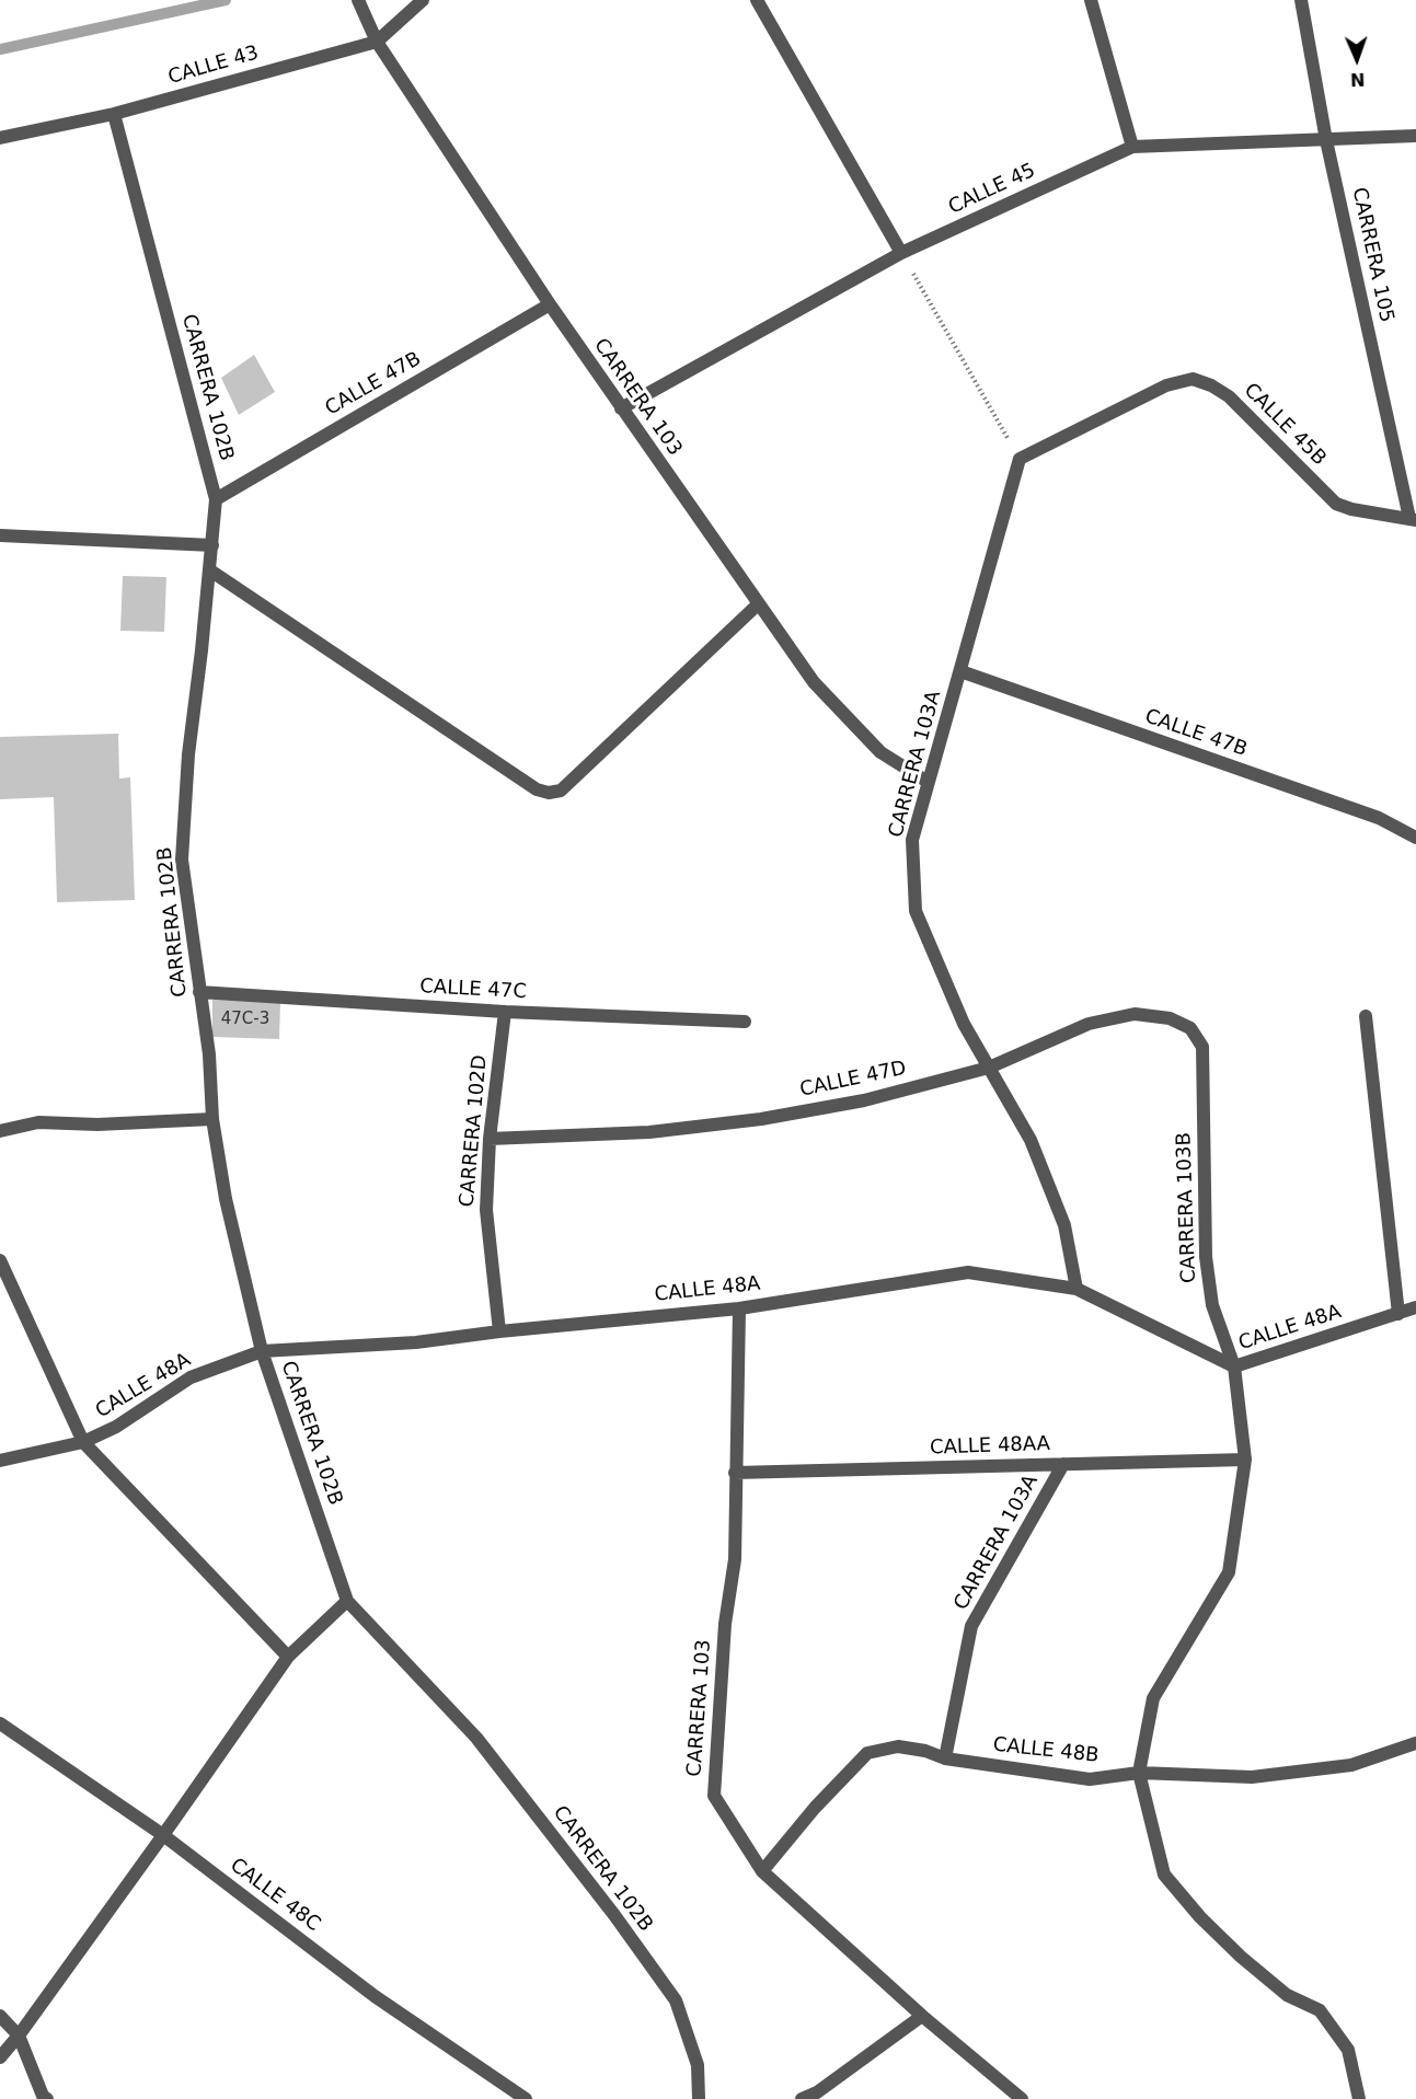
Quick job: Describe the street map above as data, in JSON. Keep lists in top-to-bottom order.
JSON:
{
  "streets": {
    "street": [
      "CALLE 43",
      "CALLE 45",
      "CARRERA 105",
      "CALLE 47B",
      "CARRERA 102B",
      "CARRERA 103",
      "CALLE 45B",
      "CARRERA 103A",
      "CALLE 47C",
      "CALLE 47D",
      "CARRERA 102D",
      "CARRERA 103B",
      "CALLE 48A",
      "CALLE 48AA",
      "CALLE 48B",
      "CALLE 48C"
    ]
  },
  "crossings": [
    ["CALLE 43", "CARRERA 102B"],
    ["CALLE 43", "CARRERA 103"],
    ["CALLE 45", "CARRERA 105"],
    ["CALLE 45", "CARRERA 103"],
    ["CARRERA 105", "CALLE 45B"],
    ["CALLE 47B", "CARRERA 102B"],
    ["CALLE 47B", "CARRERA 103"],
    ["CALLE 47B", "CARRERA 103A"],
    ["CARRERA 102B", "CALLE 47C"],
    ["CARRERA 102B", "CALLE 48A"],
    ["CARRERA 103", "CARRERA 103A"],
    ["CARRERA 103", "CALLE 48A"],
    ["CARRERA 103", "CALLE 48AA"],
    ["CARRERA 103", "CALLE 48B"],
    ["CALLE 45B", "CARRERA 103A"],
    ["CARRERA 103A", "CALLE 47D"],
    ["CARRERA 103A", "CALLE 48A"],
    ["CARRERA 103A", "CALLE 48AA"],
    ["CARRERA 103A", "CALLE 48B"],
    ["CALLE 47C", "CARRERA 102D"],
    ["CALLE 47D", "CARRERA 102D"],
    ["CALLE 47D", "CARRERA 103B"],
    ["CARRERA 102D", "CALLE 48A"],
    ["CARRERA 103B", "CALLE 48A"],
    ["CARRERA 103B", "CALLE 48AA"],
    ["CARRERA 103B", "CALLE 48B"]
  ],
  "house_numbers": ["47C-3"],
  "north": "bottom"
}
